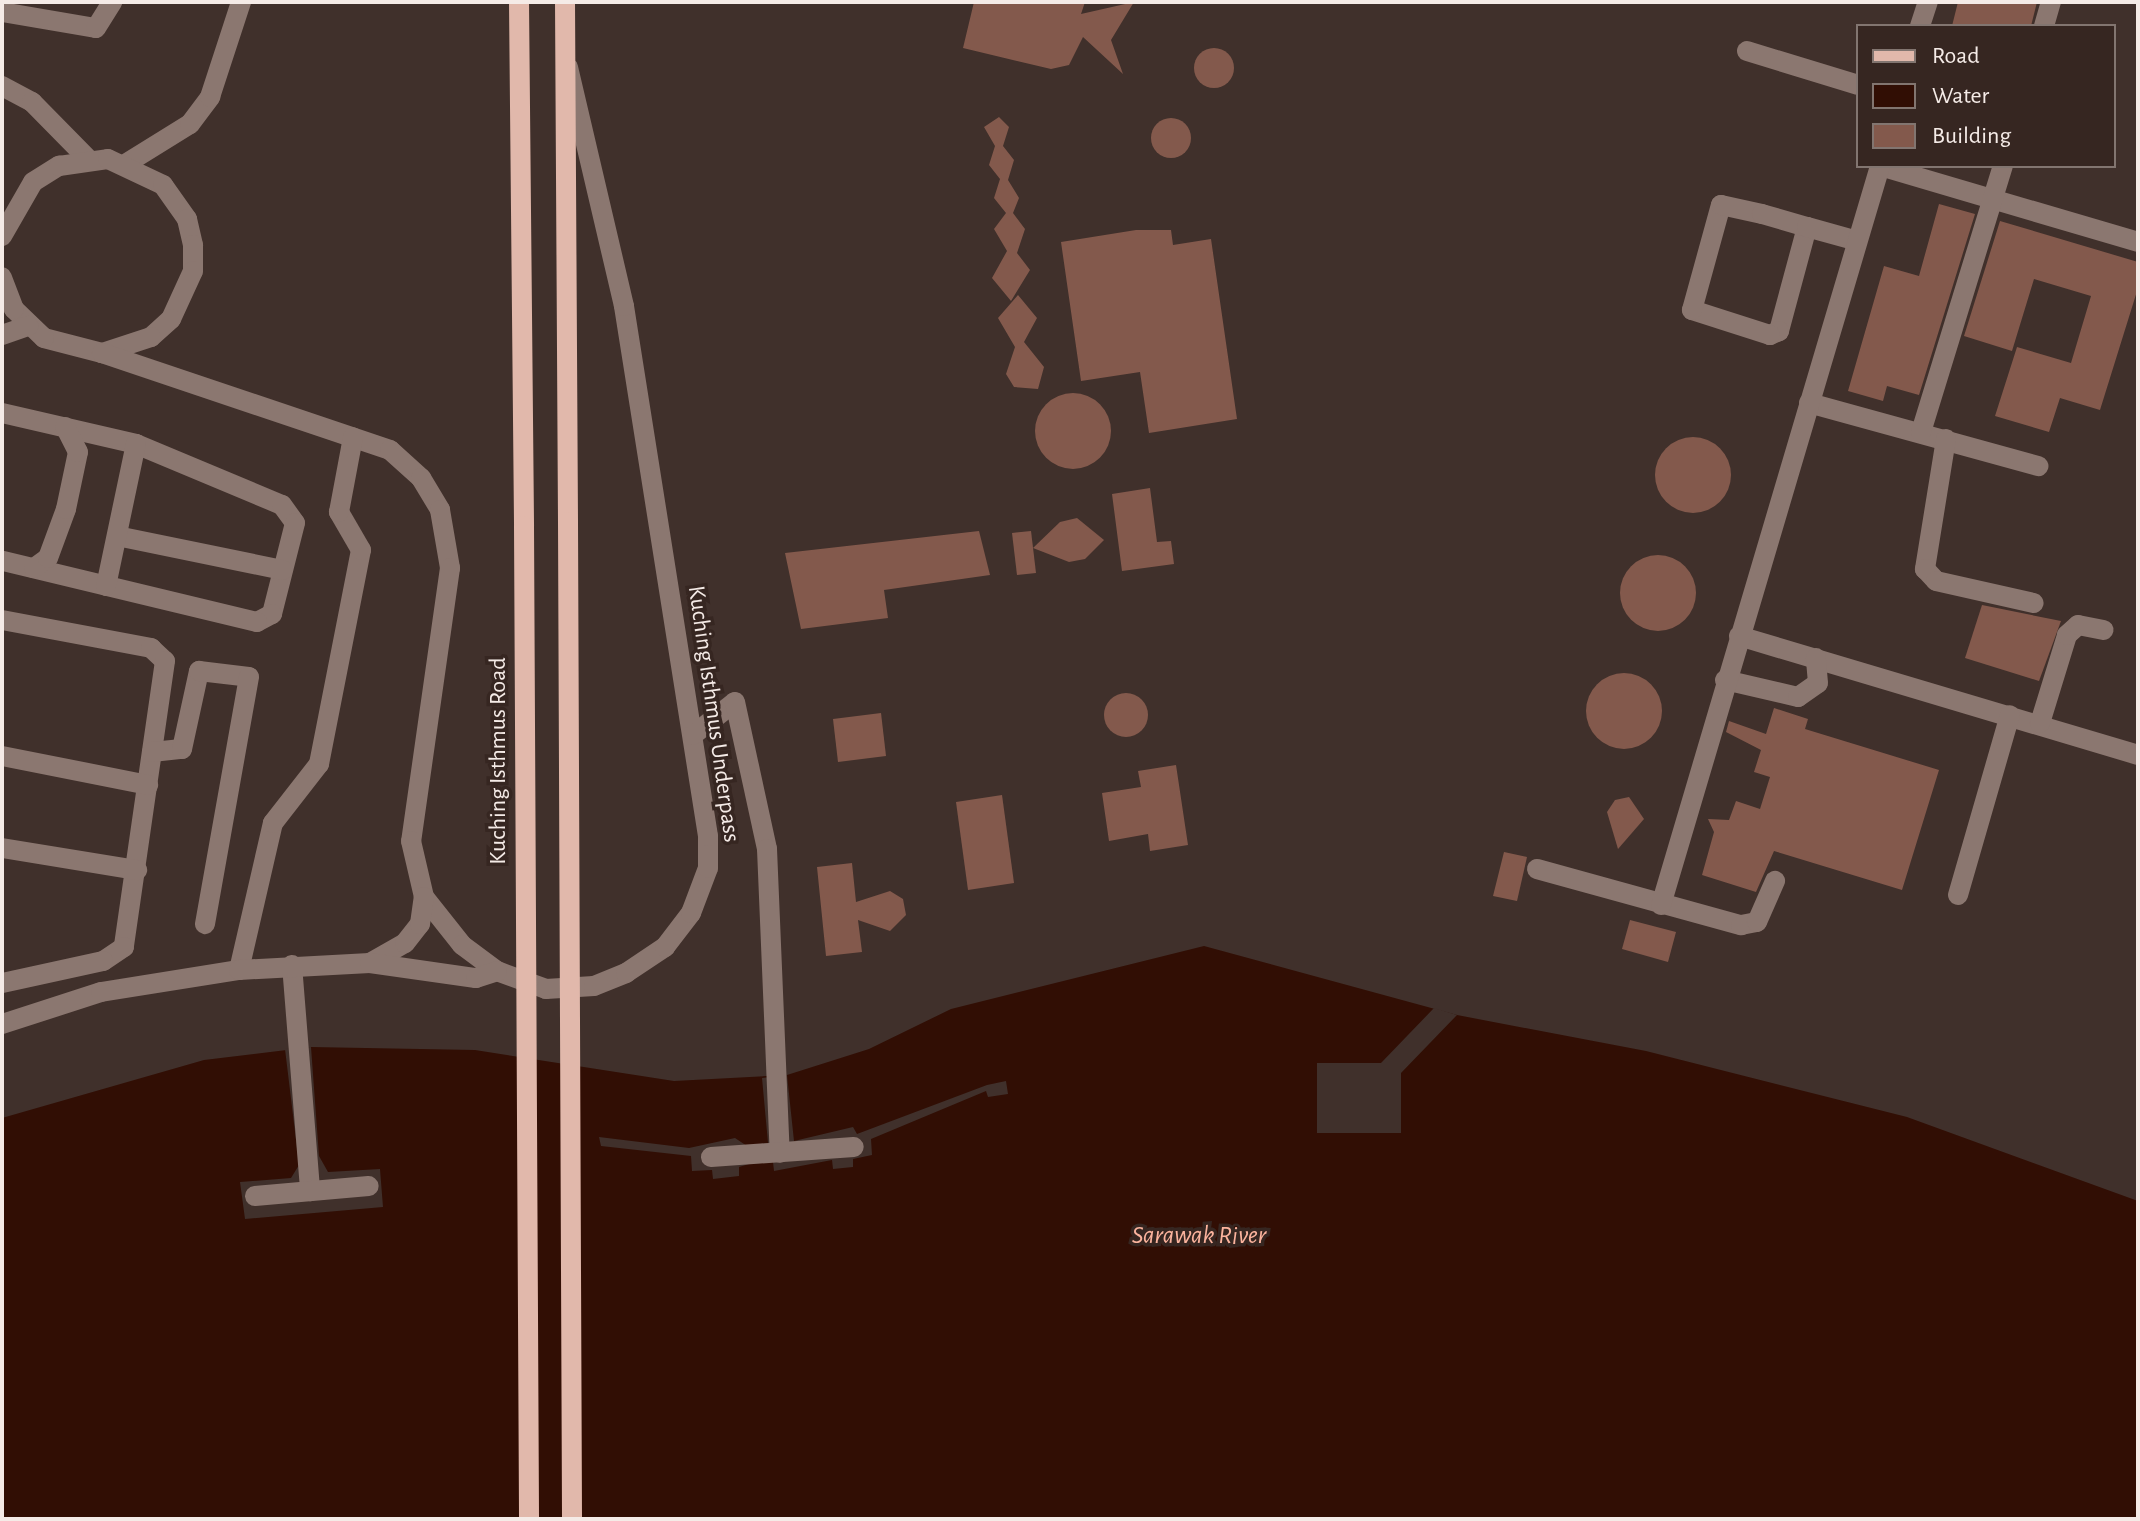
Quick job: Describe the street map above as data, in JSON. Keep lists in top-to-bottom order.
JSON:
{
  "streets": {
    "main road": ["Kuching Isthmus Road"],
    "street": ["Kuching Isthmus Underpass"]
  },
  "water": ["Sarawak River"],
  "legend": ["Road", "Water", "Building"]
}
